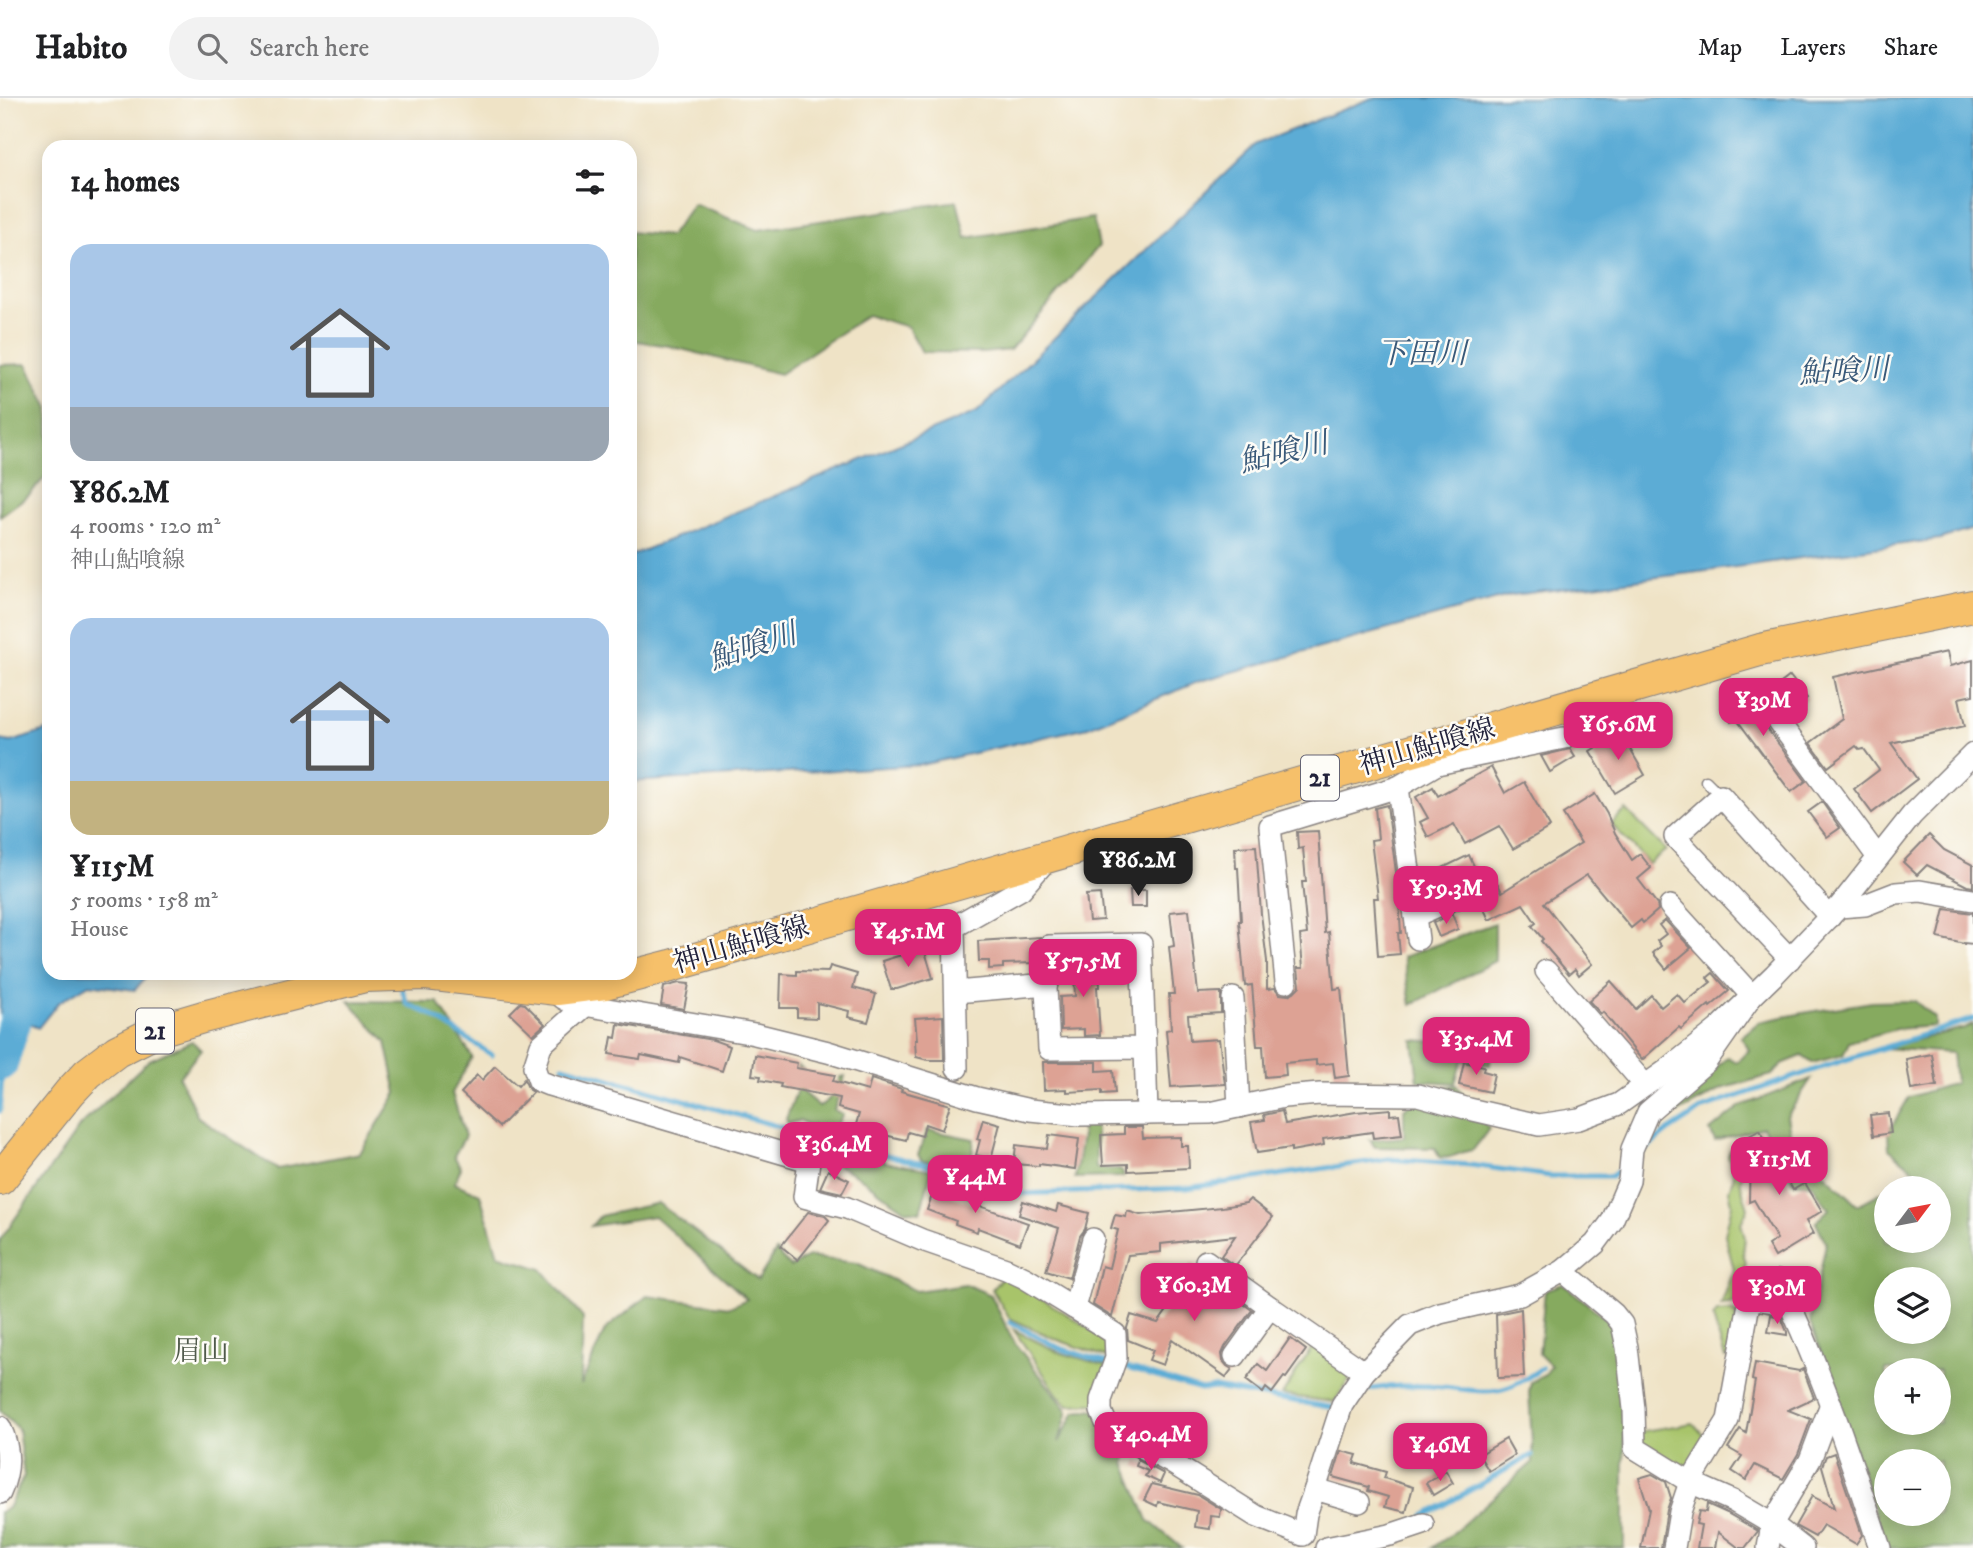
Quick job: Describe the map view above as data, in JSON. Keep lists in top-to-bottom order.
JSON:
{
  "streets": {
    "main road": ["神山鮎喰線", "21"]
  },
  "water": ["下田川", "鮎喰川"],
  "parks": ["眉山"],
  "north": "top right",
  "page": {
    "header": "Habito",
    "search": "Search here",
    "nav": ["Map", "Layers", "Share"],
    "heading": "14 homes",
    "list": [
      {
        "name": "¥86.2M",
        "note": "4 rooms · 120 m² · 神山鮎喰線"
      },
      {
        "name": "¥115M",
        "note": "5 rooms · 158 m² · House"
      }
    ],
    "price": [
      "¥39M",
      "¥65.6M",
      "¥86.2M",
      "¥59.3M",
      "¥45.1M",
      "¥57.5M",
      "¥35.4M",
      "¥36.4M",
      "¥115M",
      "¥44M",
      "¥60.3M",
      "¥30M",
      "¥40.4M",
      "¥46M"
    ],
    "map_buttons": ["+", "−"]
  }
}
